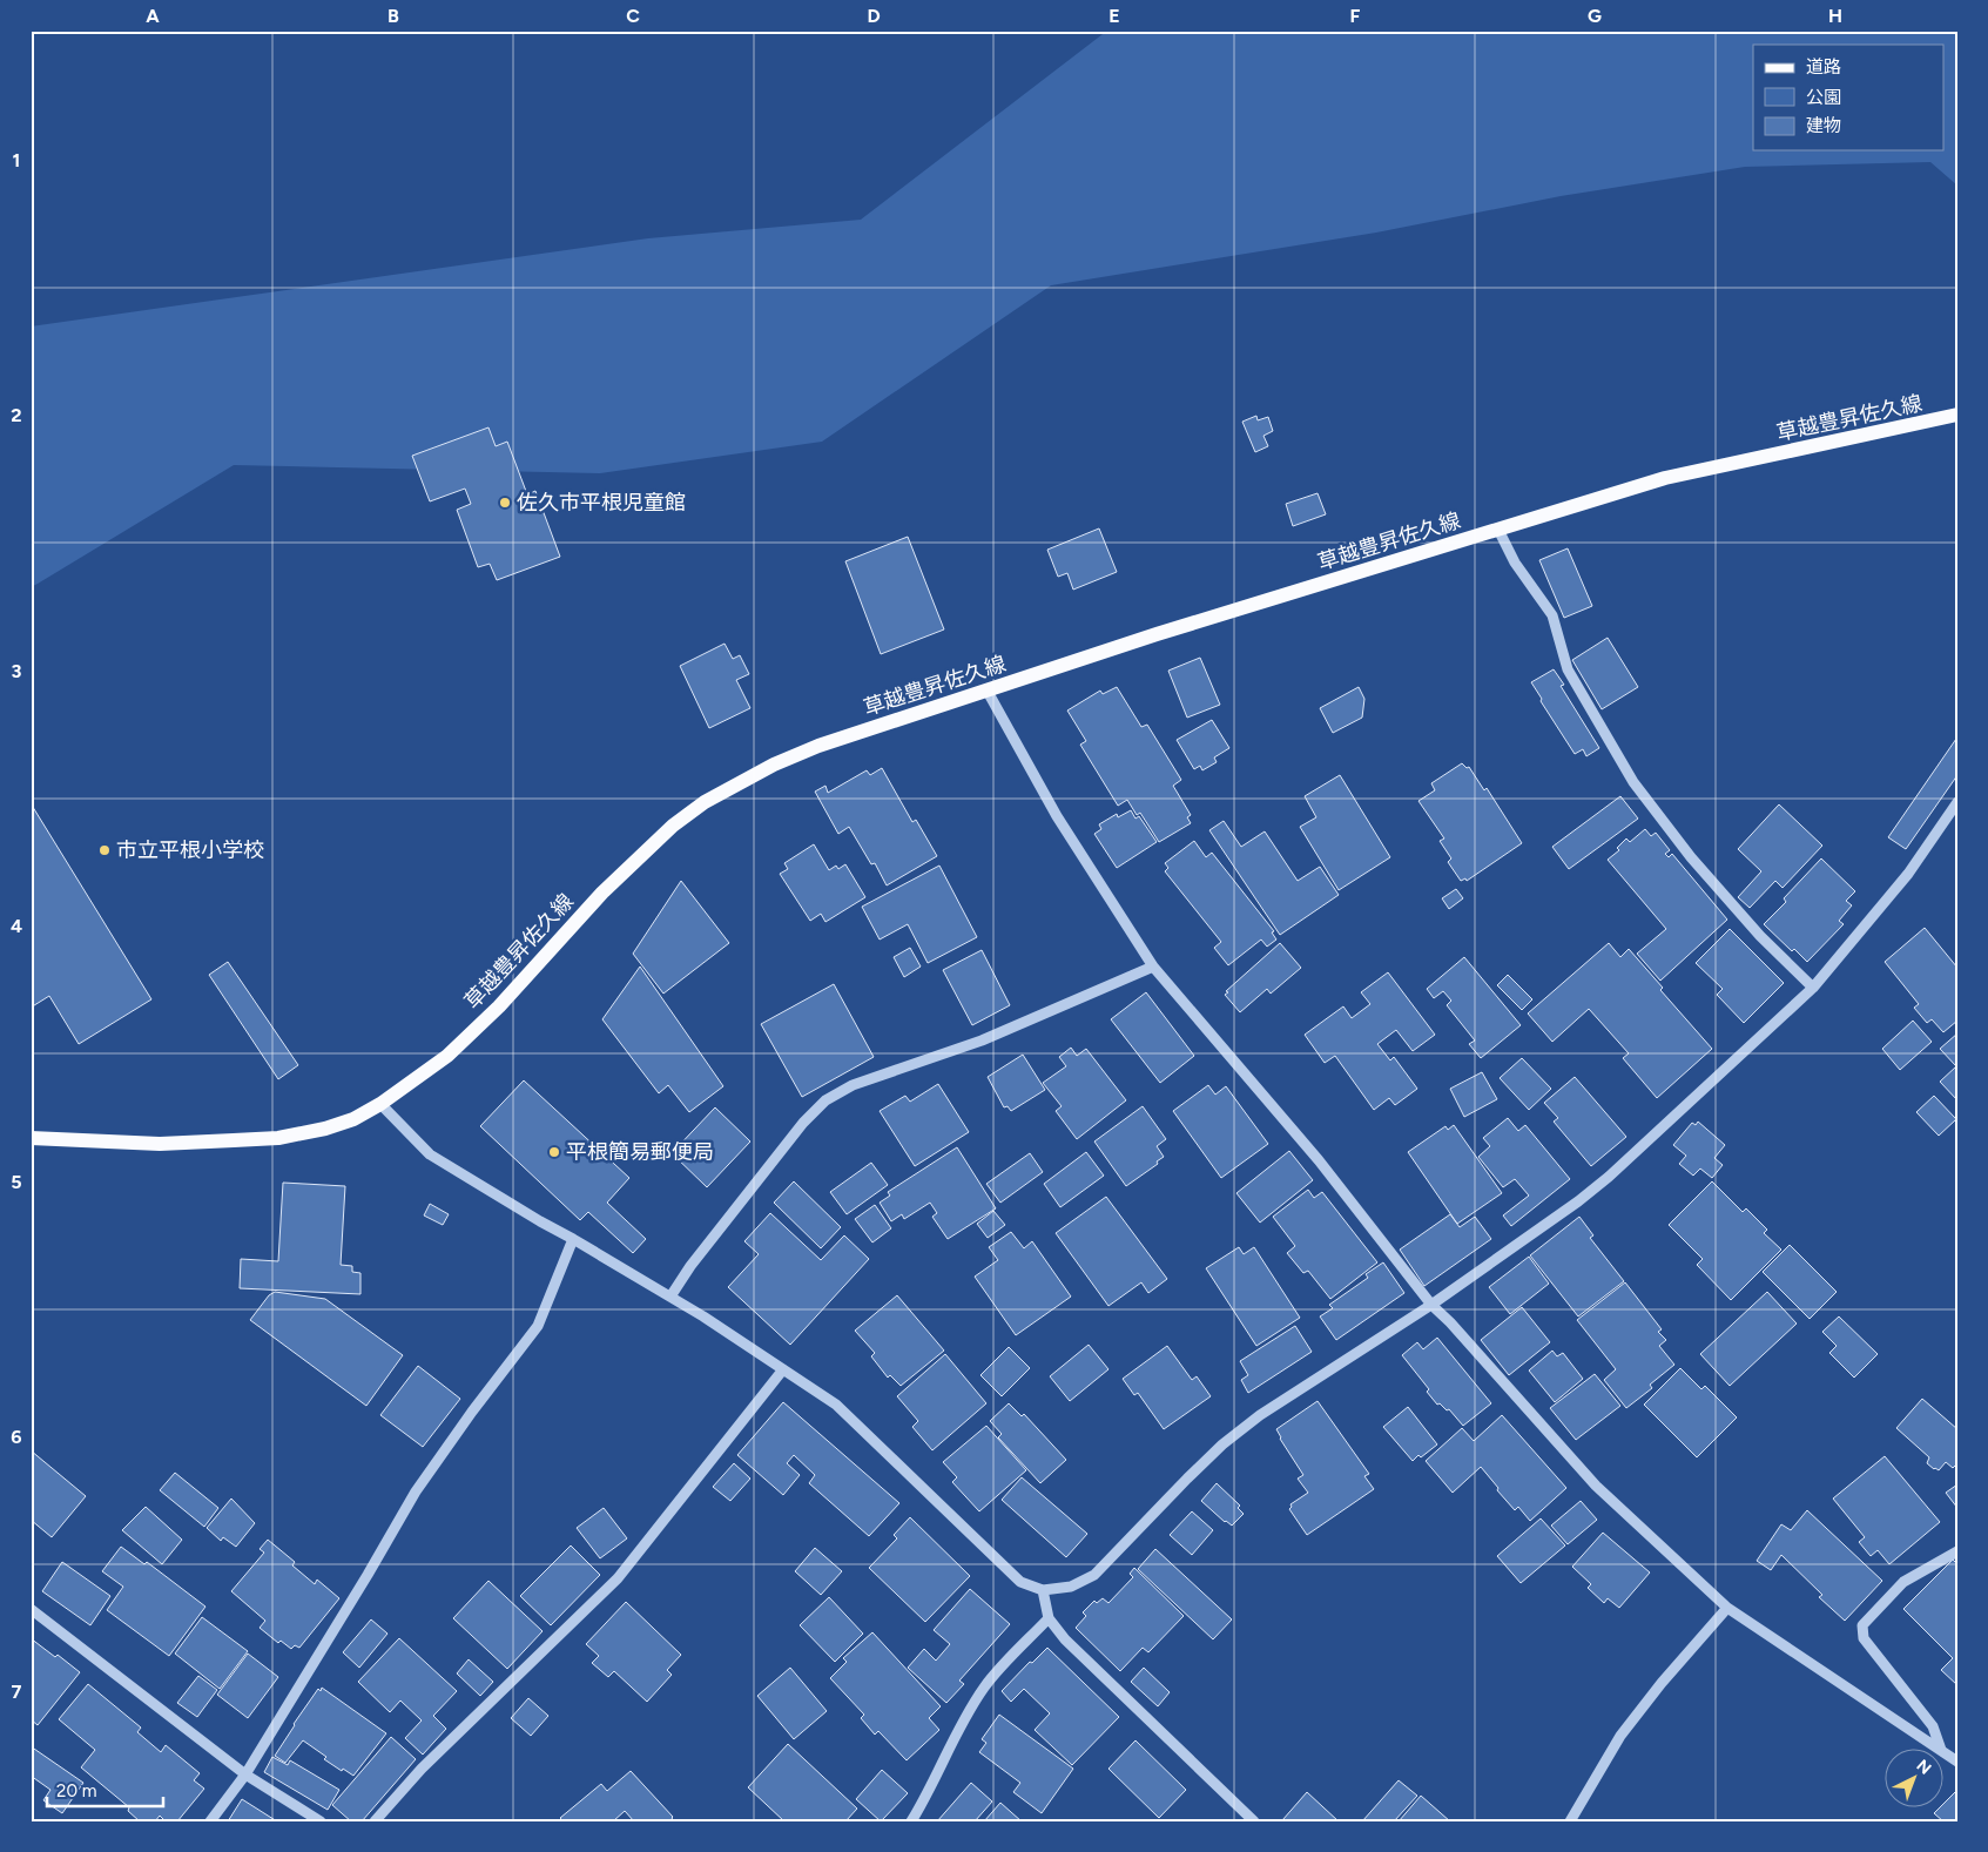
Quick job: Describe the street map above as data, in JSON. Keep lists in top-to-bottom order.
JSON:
{
  "streets": {
    "main road": ["草越豊昇佐久線"]
  },
  "places": ["佐久市平根児童館", "市立平根小学校", "平根簡易郵便局"],
  "legend": ["道路", "公園", "建物"],
  "scale_bar": "20 m",
  "north": "top right",
  "grid": {
    "columns": [
      "A",
      "B",
      "C",
      "D",
      "E",
      "F",
      "G",
      "H"
    ],
    "rows": [
      "1",
      "2",
      "3",
      "4",
      "5",
      "6",
      "7"
    ]
  }
}
